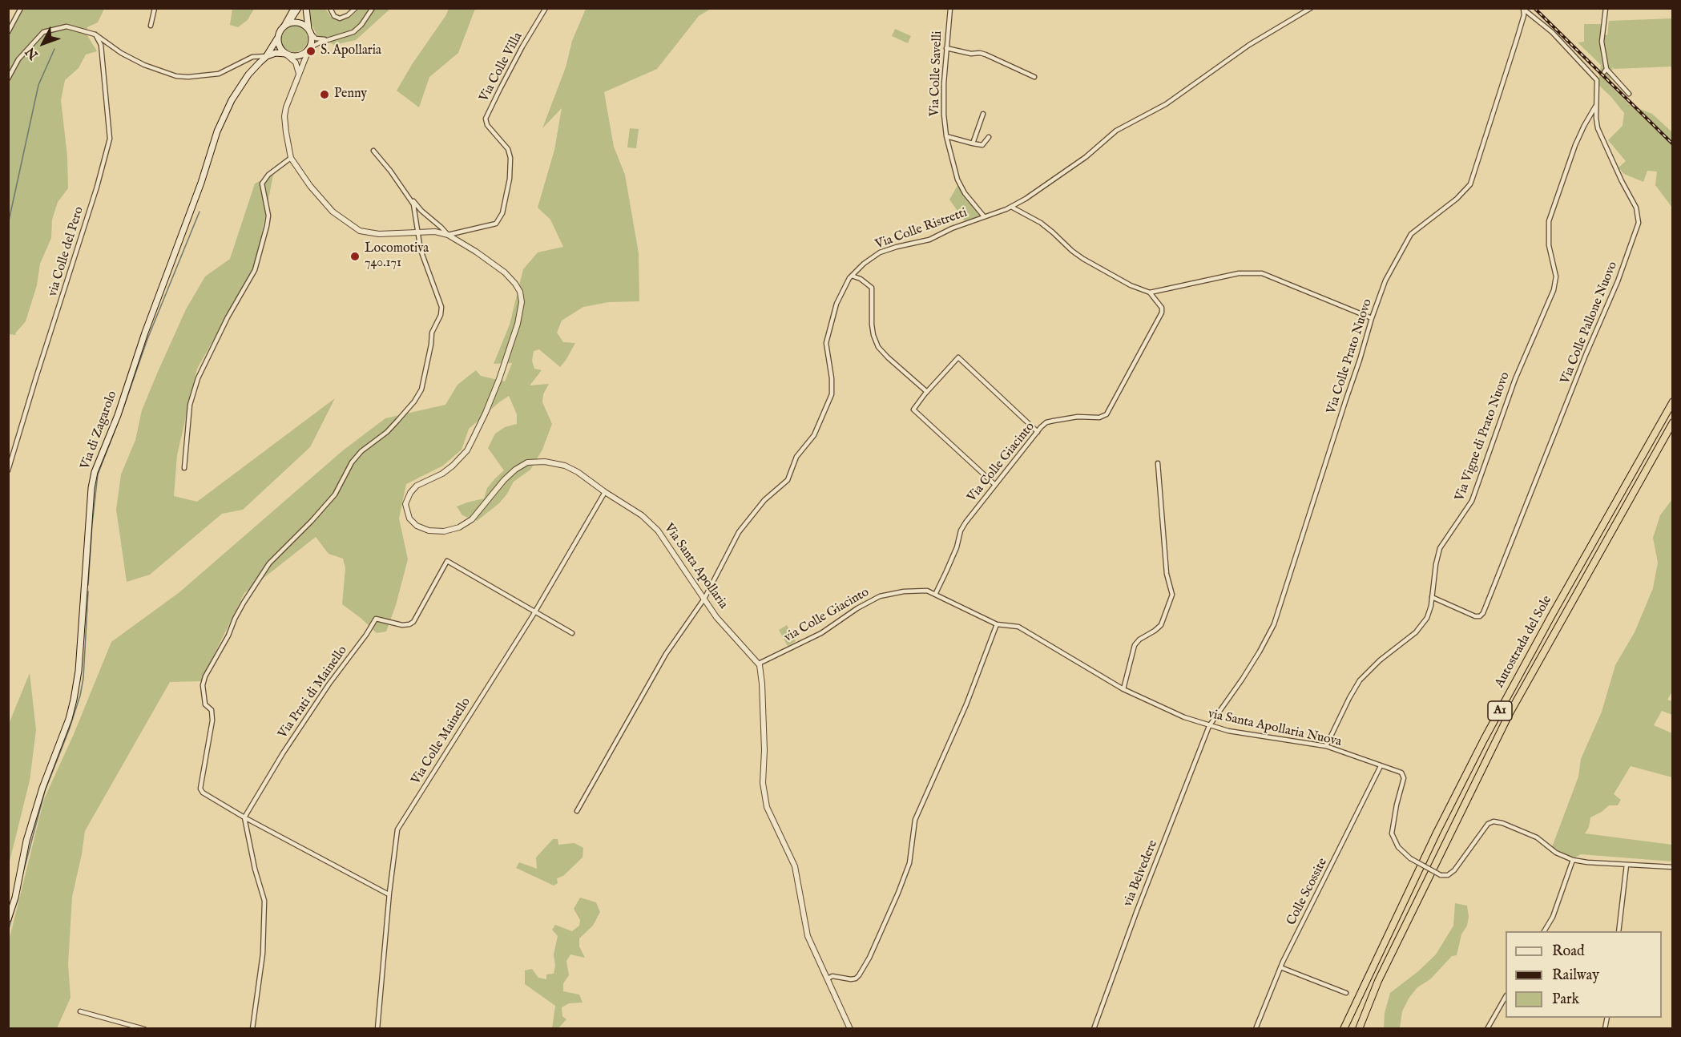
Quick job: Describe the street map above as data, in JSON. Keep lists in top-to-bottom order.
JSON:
{
  "streets": {
    "highway": ["Autostrada del Sole", "A1"],
    "main road": ["Via di Zagarolo"],
    "street": [
      "Via Colle Villa",
      "Via Colle Savelli",
      "Via Colle Ristretti",
      "via Colle del Pero",
      "Via Colle Pallone Nuovo",
      "Via Colle Prato Nuovo",
      "Via Vigne di Prato Nuovo",
      "Via Colle Giacinto",
      "Via Santa Apollaria",
      "via Colle Giacinto",
      "Via Prati di Mainello",
      "via Santa Apollaria Nuova",
      "Via Colle Mainello",
      "via Belvedere",
      "Colle Scossite"
    ]
  },
  "crossings": [
    ["Via Colle Villa", "Via Santa Apollaria"],
    ["Via Colle Savelli", "Via Colle Ristretti"],
    ["Via Colle Ristretti", "Via Santa Apollaria"],
    ["Via Colle Pallone Nuovo", "Via Vigne di Prato Nuovo"],
    ["Via Colle Prato Nuovo", "via Santa Apollaria Nuova"],
    ["Via Colle Prato Nuovo", "via Belvedere"],
    ["Via di Zagarolo", "Via Santa Apollaria"],
    ["Via Vigne di Prato Nuovo", "via Santa Apollaria Nuova"],
    ["Via Colle Giacinto", "via Colle Giacinto"],
    ["Via Colle Giacinto", "via Santa Apollaria Nuova"],
    ["Via Santa Apollaria", "via Colle Giacinto"],
    ["Via Santa Apollaria", "Via Colle Mainello"],
    ["via Colle Giacinto", "via Santa Apollaria Nuova"],
    ["Via Prati di Mainello", "Via Colle Mainello"],
    ["via Santa Apollaria Nuova", "via Belvedere"],
    ["via Santa Apollaria Nuova", "Colle Scossite"]
  ],
  "places": ["S. Apollaria", "Penny", "Locomotiva 740.171"],
  "legend": ["Road", "Railway", "Park"],
  "north": "bottom left"
}
